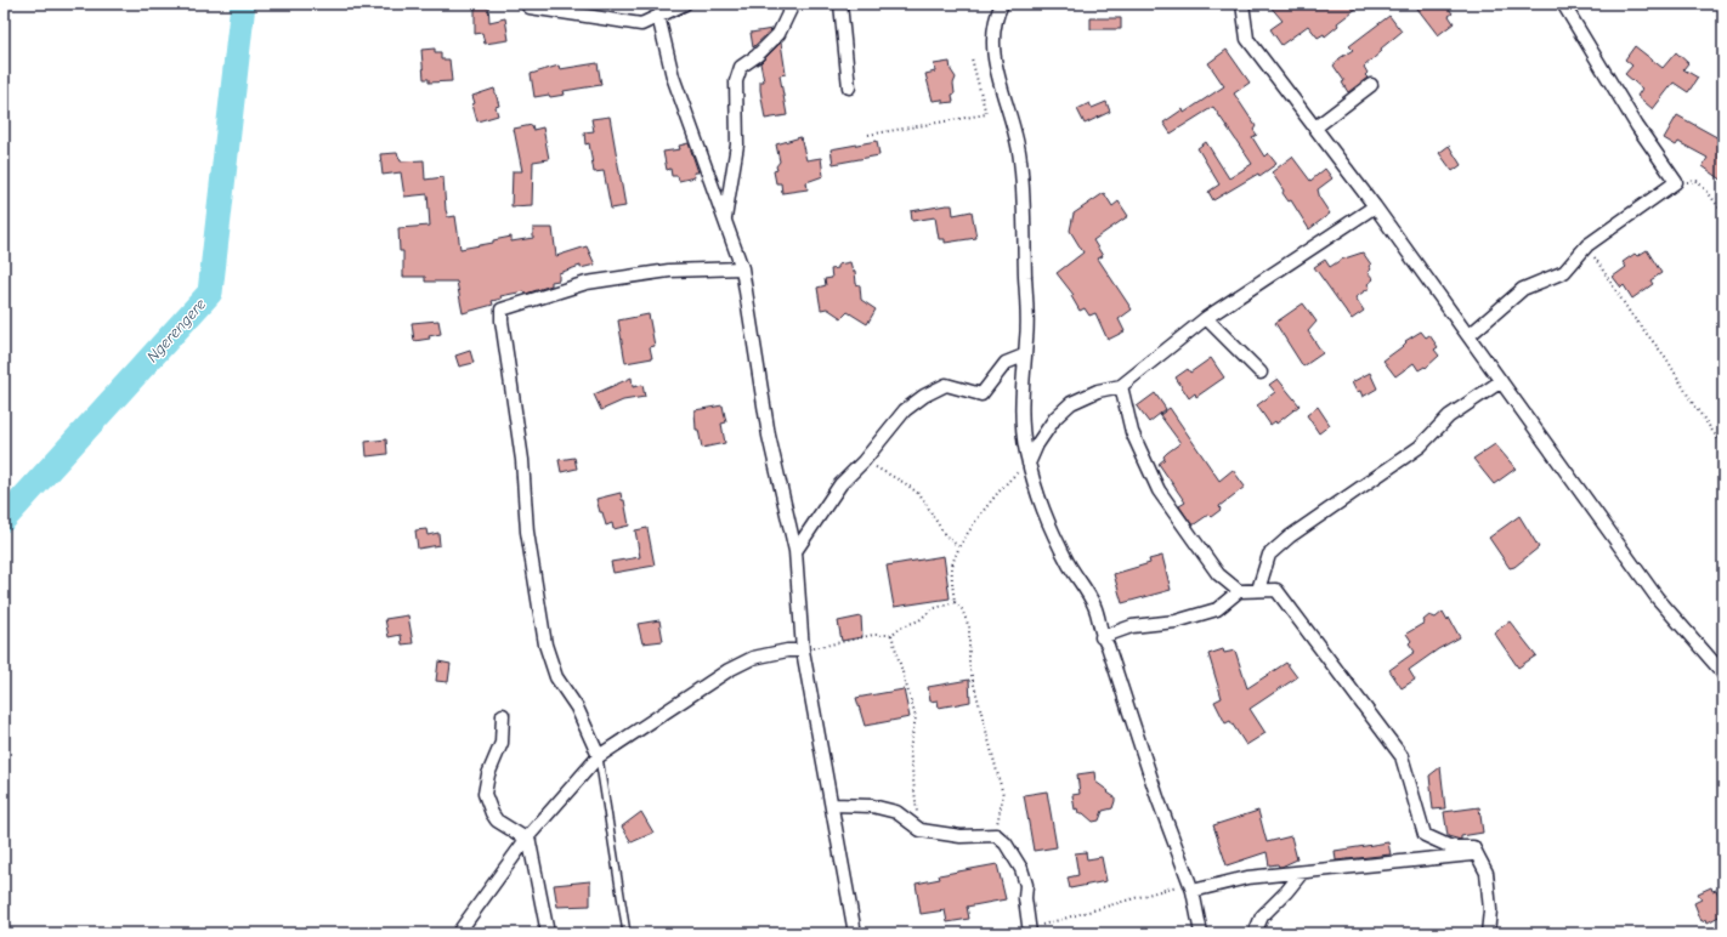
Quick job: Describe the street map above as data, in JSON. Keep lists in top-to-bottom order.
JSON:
{
  "water": ["Ngerengere"]
}
